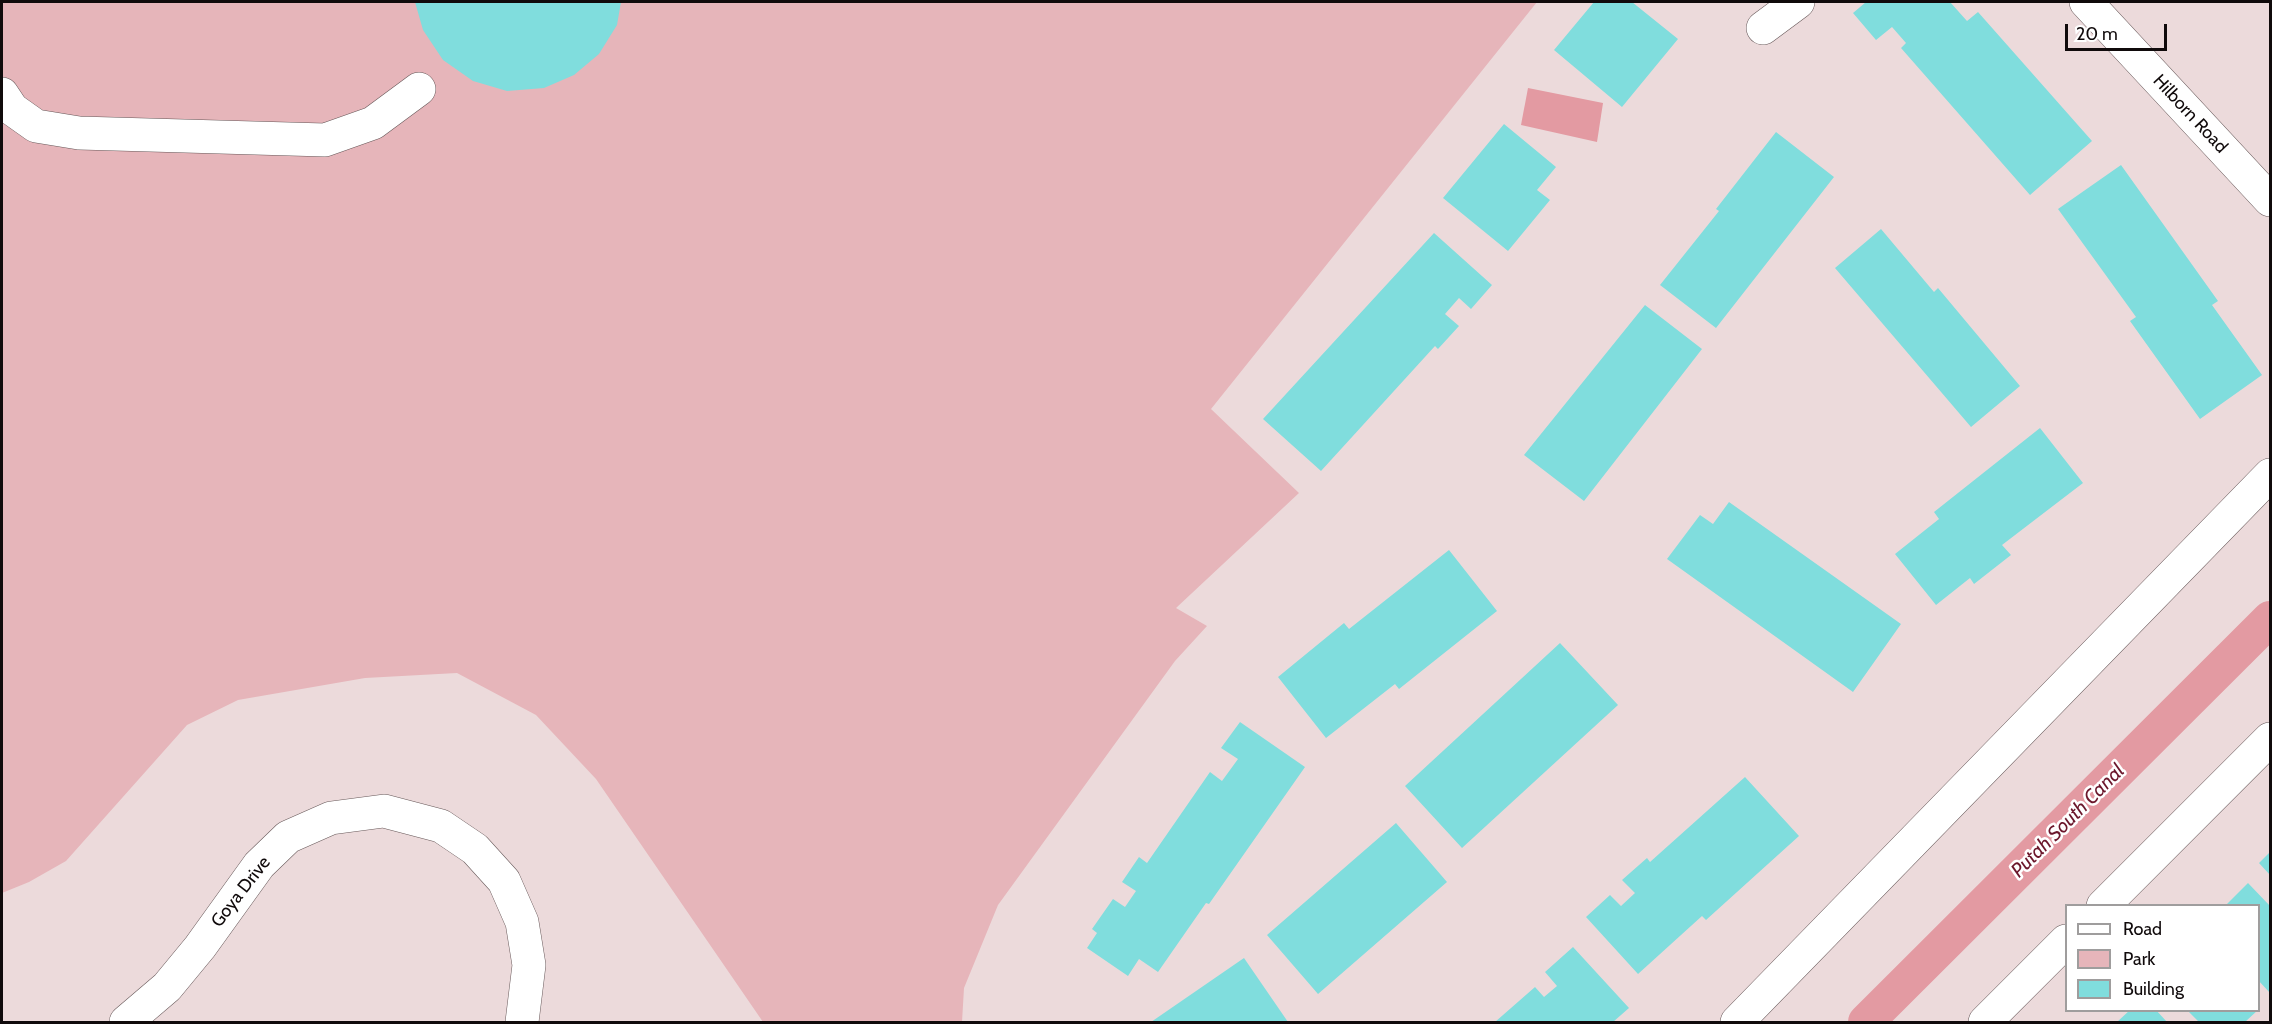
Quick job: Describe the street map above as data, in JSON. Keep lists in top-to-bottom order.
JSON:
{
  "streets": {
    "street": ["Hilborn Road", "Goya Drive"]
  },
  "water": ["Putah South Canal"],
  "legend": ["Road", "Park", "Building"],
  "scale_bar": "20 m"
}
